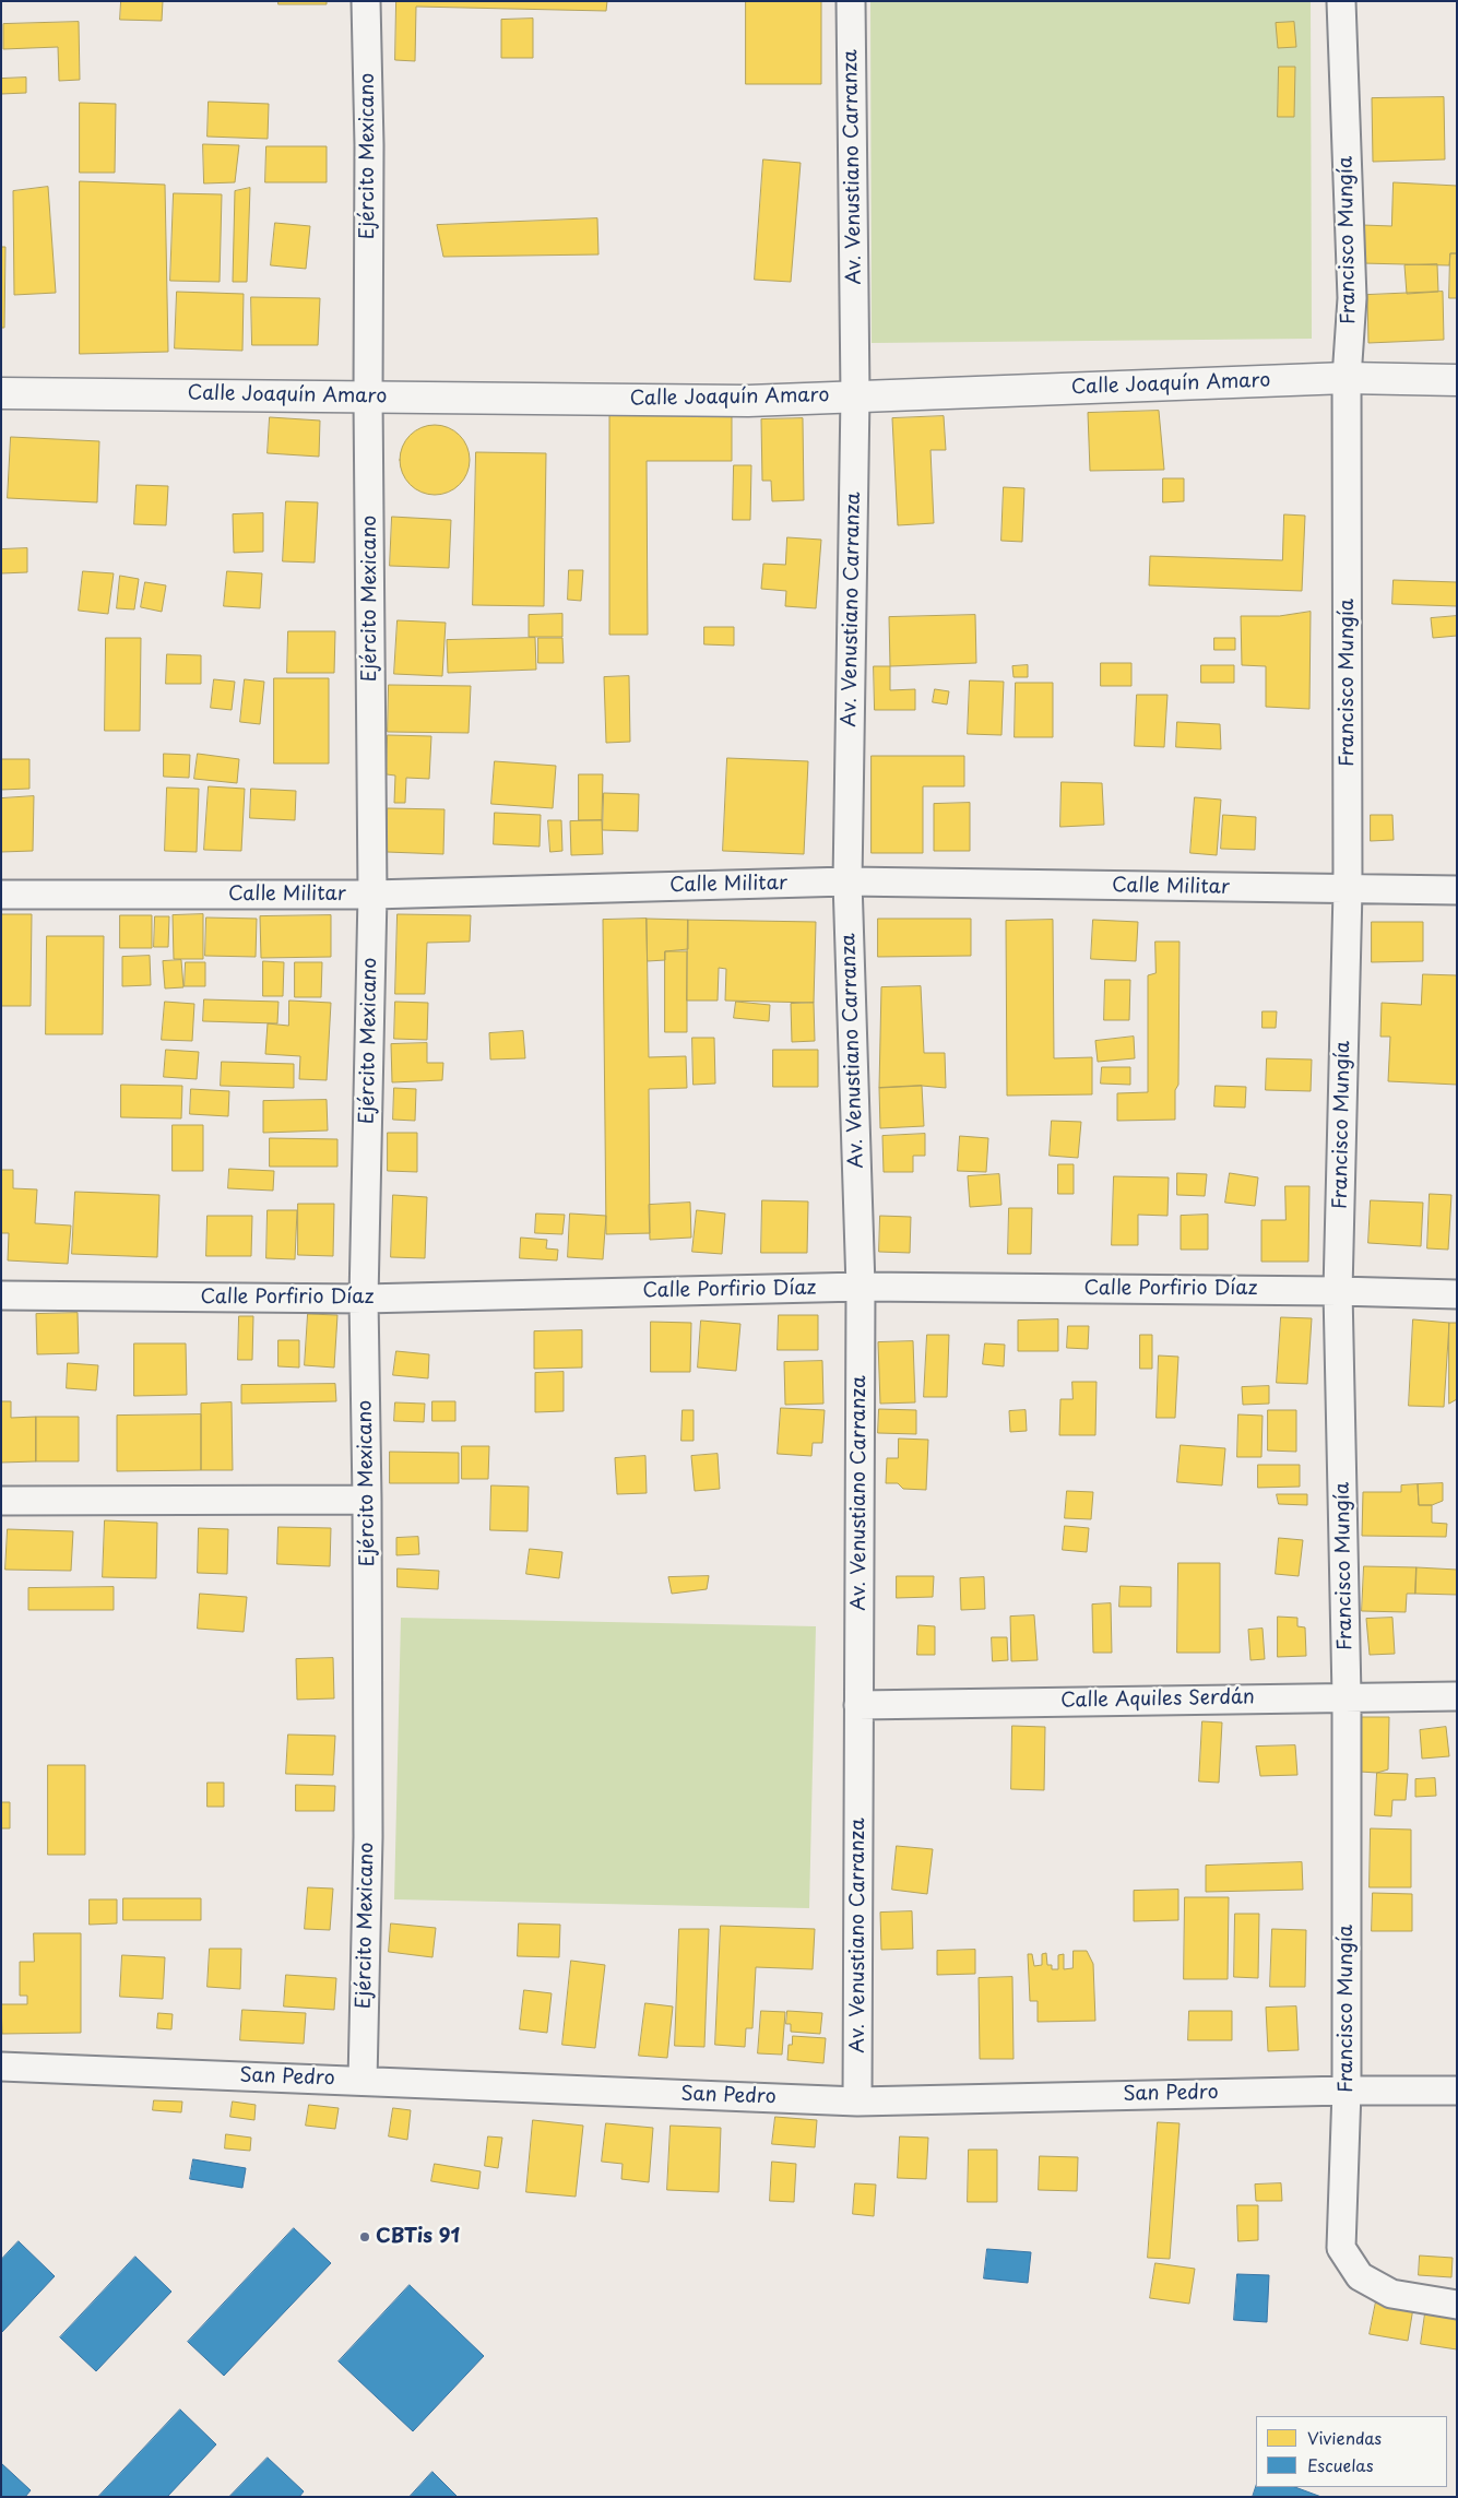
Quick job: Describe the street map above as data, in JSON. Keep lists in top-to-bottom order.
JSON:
{
  "streets": {
    "main road": ["Calle Joaquín Amaro"],
    "street": [
      "Ejército Mexicano",
      "Av. Venustiano Carranza",
      "Francisco Mungía",
      "Calle Militar",
      "Calle Porfirio Díaz",
      "Calle Aquiles Serdán",
      "San Pedro"
    ]
  },
  "crossings": [
    ["Ejército Mexicano", "Calle Joaquín Amaro"],
    ["Ejército Mexicano", "Calle Militar"],
    ["Ejército Mexicano", "Calle Porfirio Díaz"],
    ["Ejército Mexicano", "San Pedro"],
    ["Av. Venustiano Carranza", "Calle Joaquín Amaro"],
    ["Av. Venustiano Carranza", "Calle Militar"],
    ["Av. Venustiano Carranza", "Calle Porfirio Díaz"],
    ["Av. Venustiano Carranza", "Calle Aquiles Serdán"],
    ["Av. Venustiano Carranza", "San Pedro"],
    ["Francisco Mungía", "Calle Joaquín Amaro"],
    ["Francisco Mungía", "Calle Militar"],
    ["Francisco Mungía", "Calle Porfirio Díaz"],
    ["Francisco Mungía", "Calle Aquiles Serdán"],
    ["Francisco Mungía", "San Pedro"]
  ],
  "places": ["CBTis 91"],
  "legend": ["Viviendas", "Escuelas"]
}
